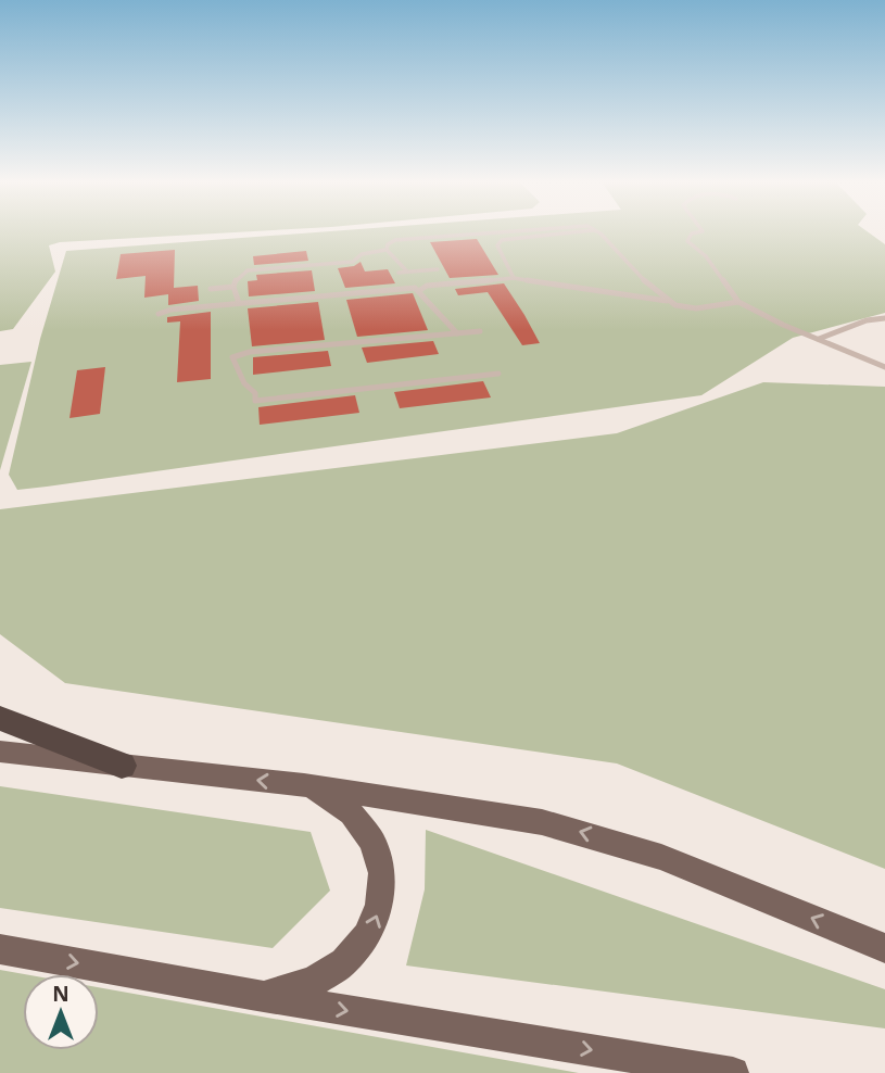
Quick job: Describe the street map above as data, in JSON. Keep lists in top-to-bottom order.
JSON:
{
  "north": "top"
}
